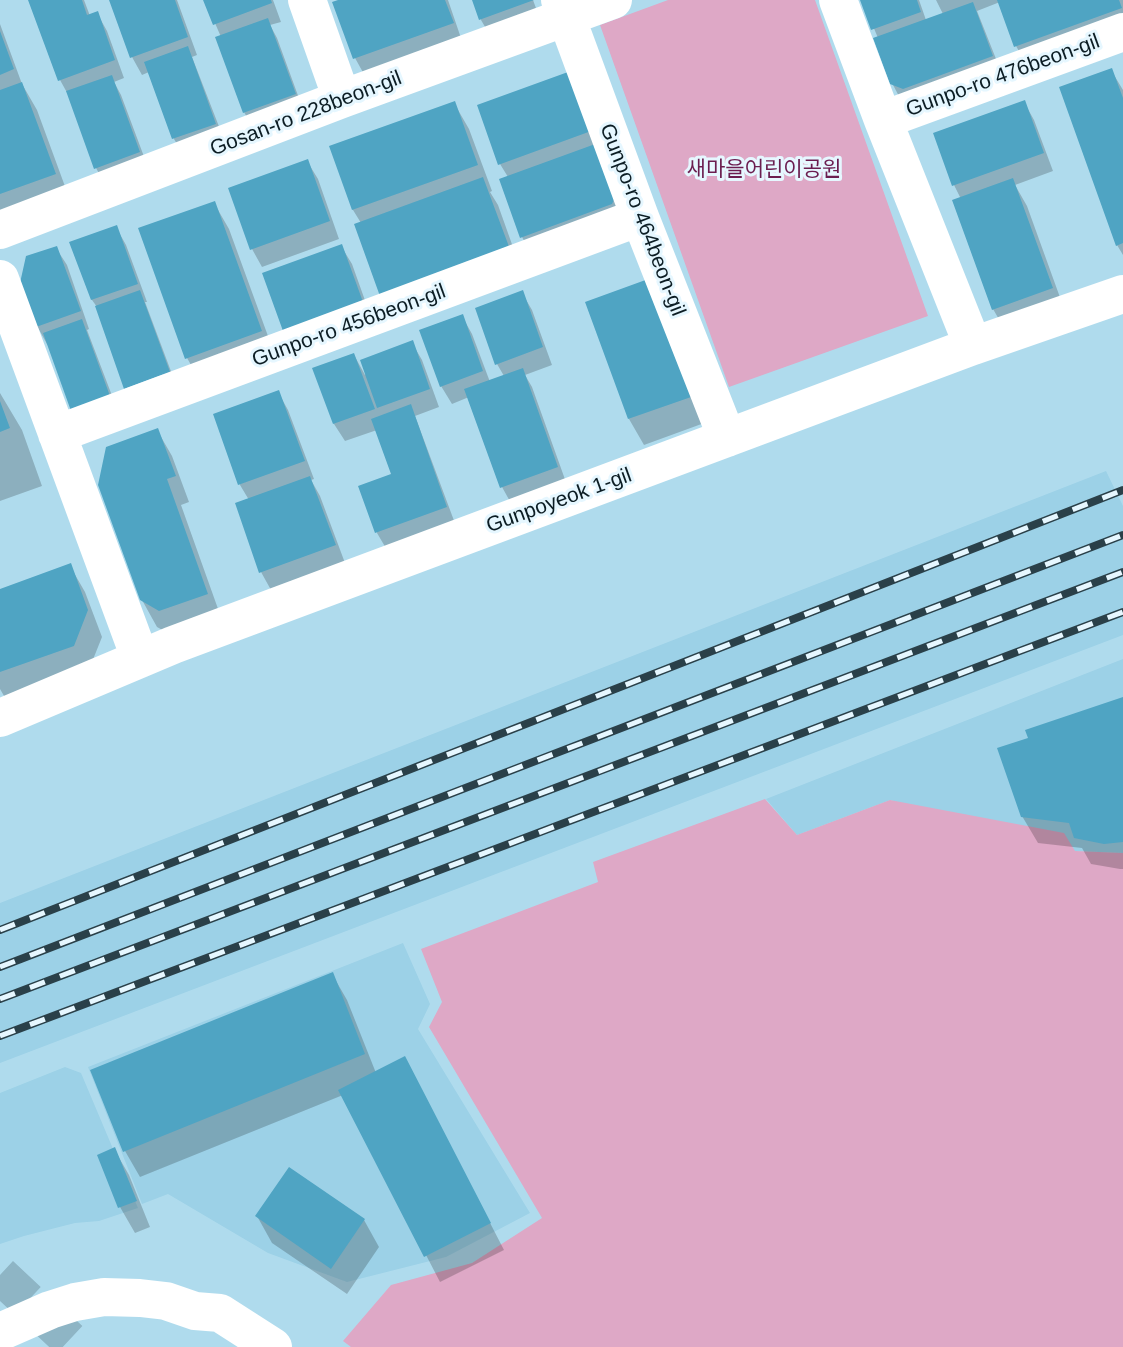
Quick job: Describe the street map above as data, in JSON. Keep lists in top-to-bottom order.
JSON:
{
  "streets": {
    "street": [
      "Gunpo-ro 476beon-gil",
      "Gosan-ro 228beon-gil",
      "Gunpo-ro 464beon-gil",
      "Gunpo-ro 456beon-gil",
      "Gunpoyeok 1-gil"
    ]
  },
  "crossings": [
    ["Gosan-ro 228beon-gil", "Gunpo-ro 464beon-gil"],
    ["Gunpo-ro 464beon-gil", "Gunpo-ro 456beon-gil"],
    ["Gunpo-ro 464beon-gil", "Gunpoyeok 1-gil"]
  ],
  "parks": ["새마을어린이공원"]
}
